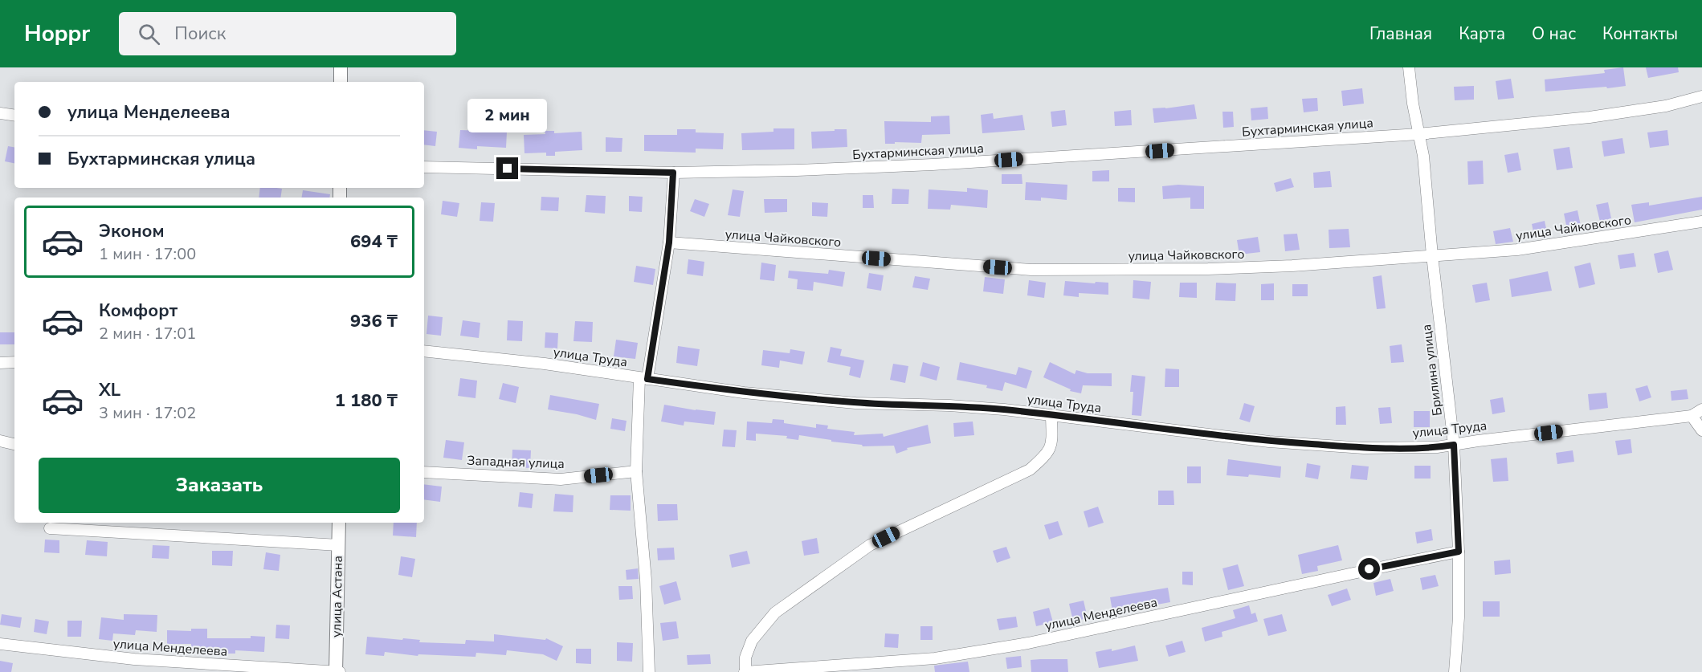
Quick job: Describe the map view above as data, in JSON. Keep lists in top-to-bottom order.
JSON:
{
  "streets": {
    "street": [
      "Бухтарминская улица",
      "улица Чайковского",
      "улица Труда",
      "Брилина улица",
      "Западная улица",
      "улица Астана",
      "улица Менделеева"
    ]
  },
  "crossings": [
    ["Бухтарминская улица", "Брилина улица"],
    ["улица Чайковского", "Брилина улица"],
    ["улица Труда", "Брилина улица"],
    ["Брилина улица", "улица Менделеева"],
    ["улица Астана", "улица Менделеева"]
  ],
  "page": {
    "header": "Hoppr",
    "search": "Поиск",
    "nav": [
      "Главная",
      "Карта",
      "О нас",
      "Контакты"
    ],
    "banner": ["улица Менделеева", "Бухтарминская улица"],
    "bubble": "2 мин",
    "list": [
      {
        "name": "Эконом",
        "note": "1 мин · 17:00",
        "value": "694 ₸"
      },
      {
        "name": "Комфорт",
        "note": "2 мин · 17:01",
        "value": "936 ₸"
      },
      {
        "name": "XL",
        "note": "3 мин · 17:02",
        "value": "1 180 ₸"
      }
    ],
    "buttons": "Заказать"
  }
}
